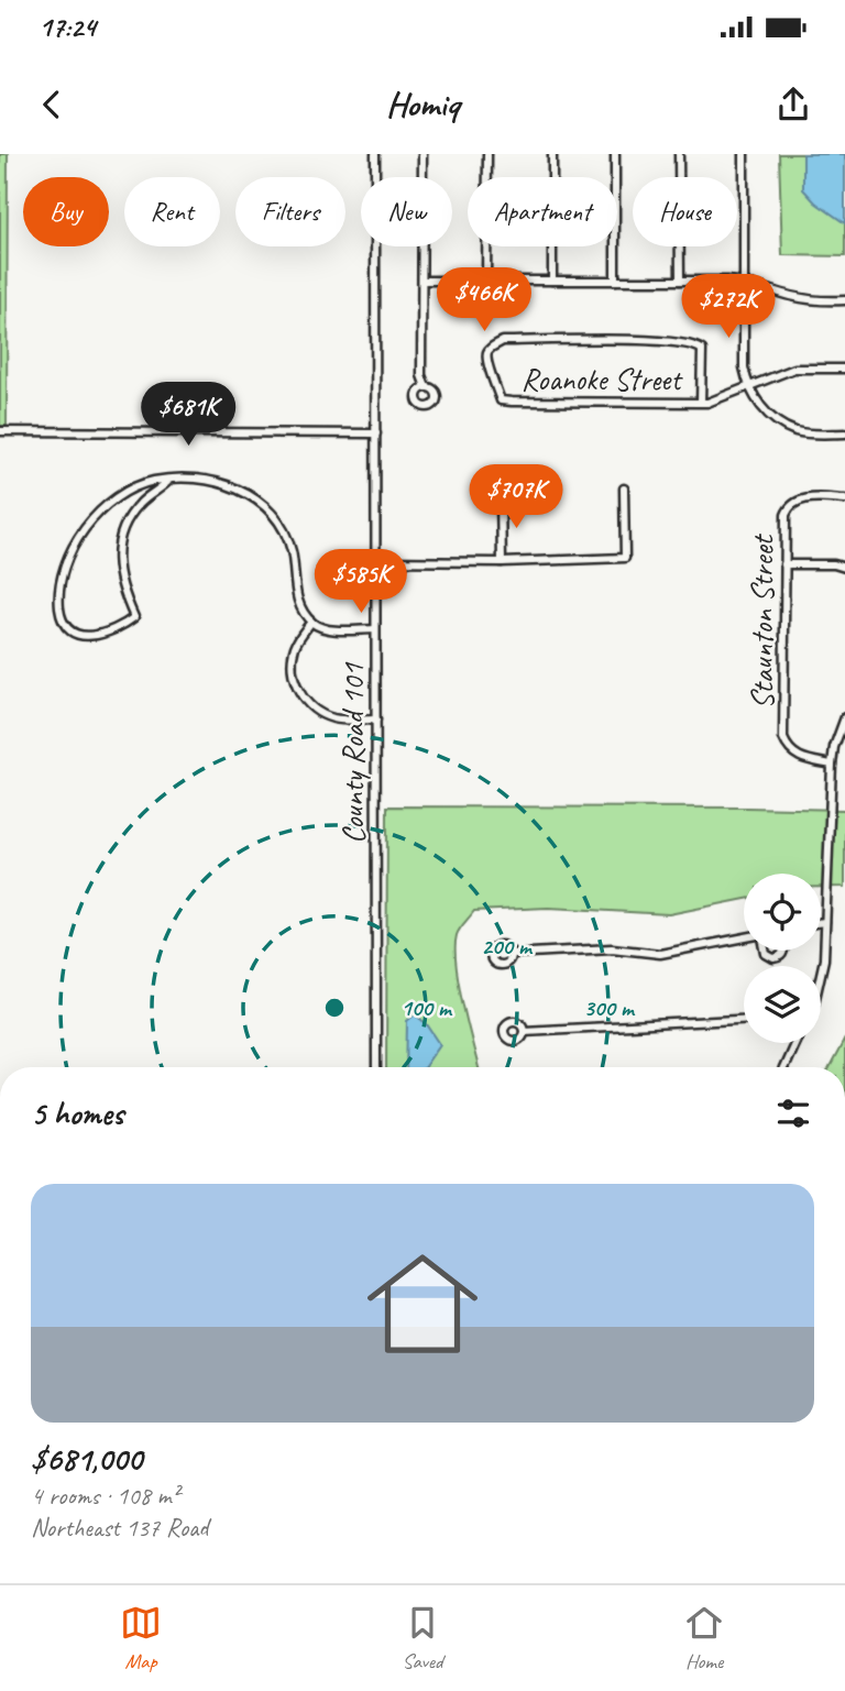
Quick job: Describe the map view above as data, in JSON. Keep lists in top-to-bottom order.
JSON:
{
  "streets": {
    "street": ["Roanoke Street", "Staunton Street", "County Road 101"]
  },
  "page": {
    "status": "17:24",
    "header": "Homiq",
    "chip": [
      "Buy",
      "Rent",
      "Filters",
      "New",
      "Apartment",
      "House"
    ],
    "price": [
      "$466K",
      "$272K",
      "$681K",
      "$707K",
      "$585K"
    ],
    "heading": "5 homes",
    "list": [
      {
        "name": "$681,000",
        "note": "4 rooms · 108 m² · Northeast 137 Road"
      }
    ],
    "tabs": ["Map", "Saved", "Home"]
  },
  "rings": ["200 m", "100 m", "300 m"]
}
